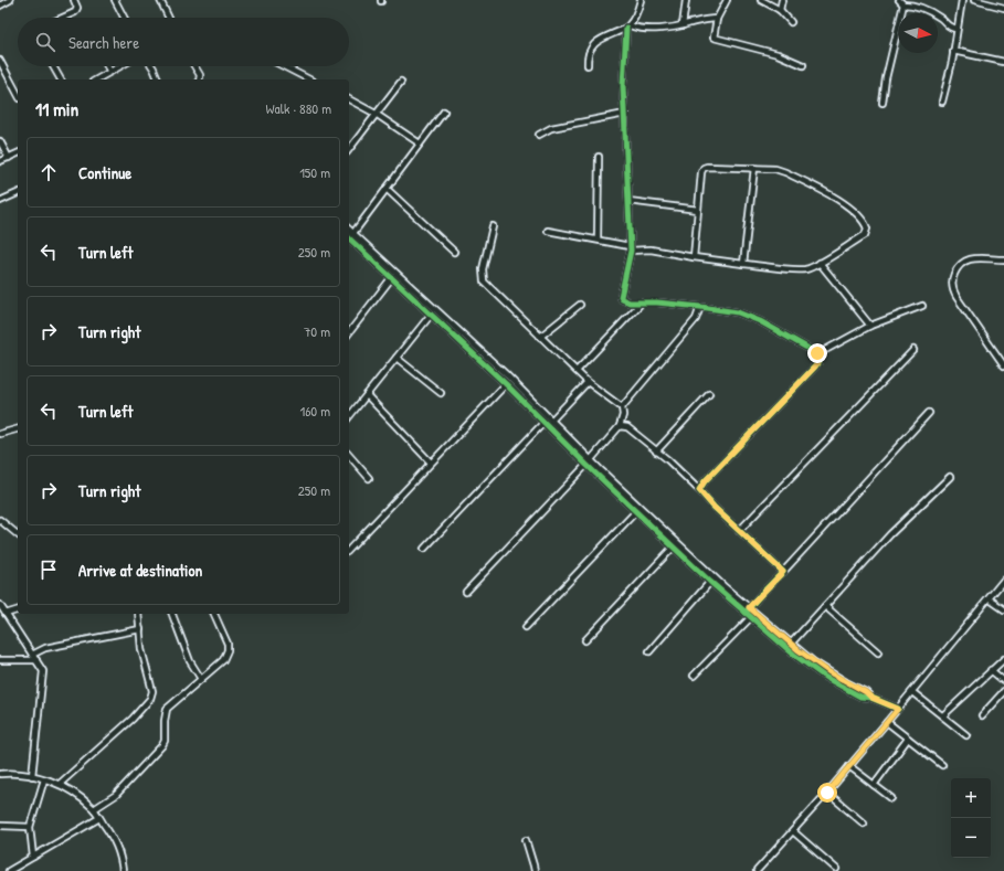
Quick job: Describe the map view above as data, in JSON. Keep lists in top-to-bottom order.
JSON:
{
  "north": "right",
  "page": {
    "search": "Search here",
    "heading": ["11 min", "Walk · 880 m"],
    "list": [
      ["Continue", "150 m"],
      ["Turn left", "250 m"],
      ["Turn right", "70 m"],
      ["Turn left", "160 m"],
      ["Turn right", "250 m"],
      "Arrive at destination"
    ],
    "map_buttons": ["+", "−"]
  }
}
